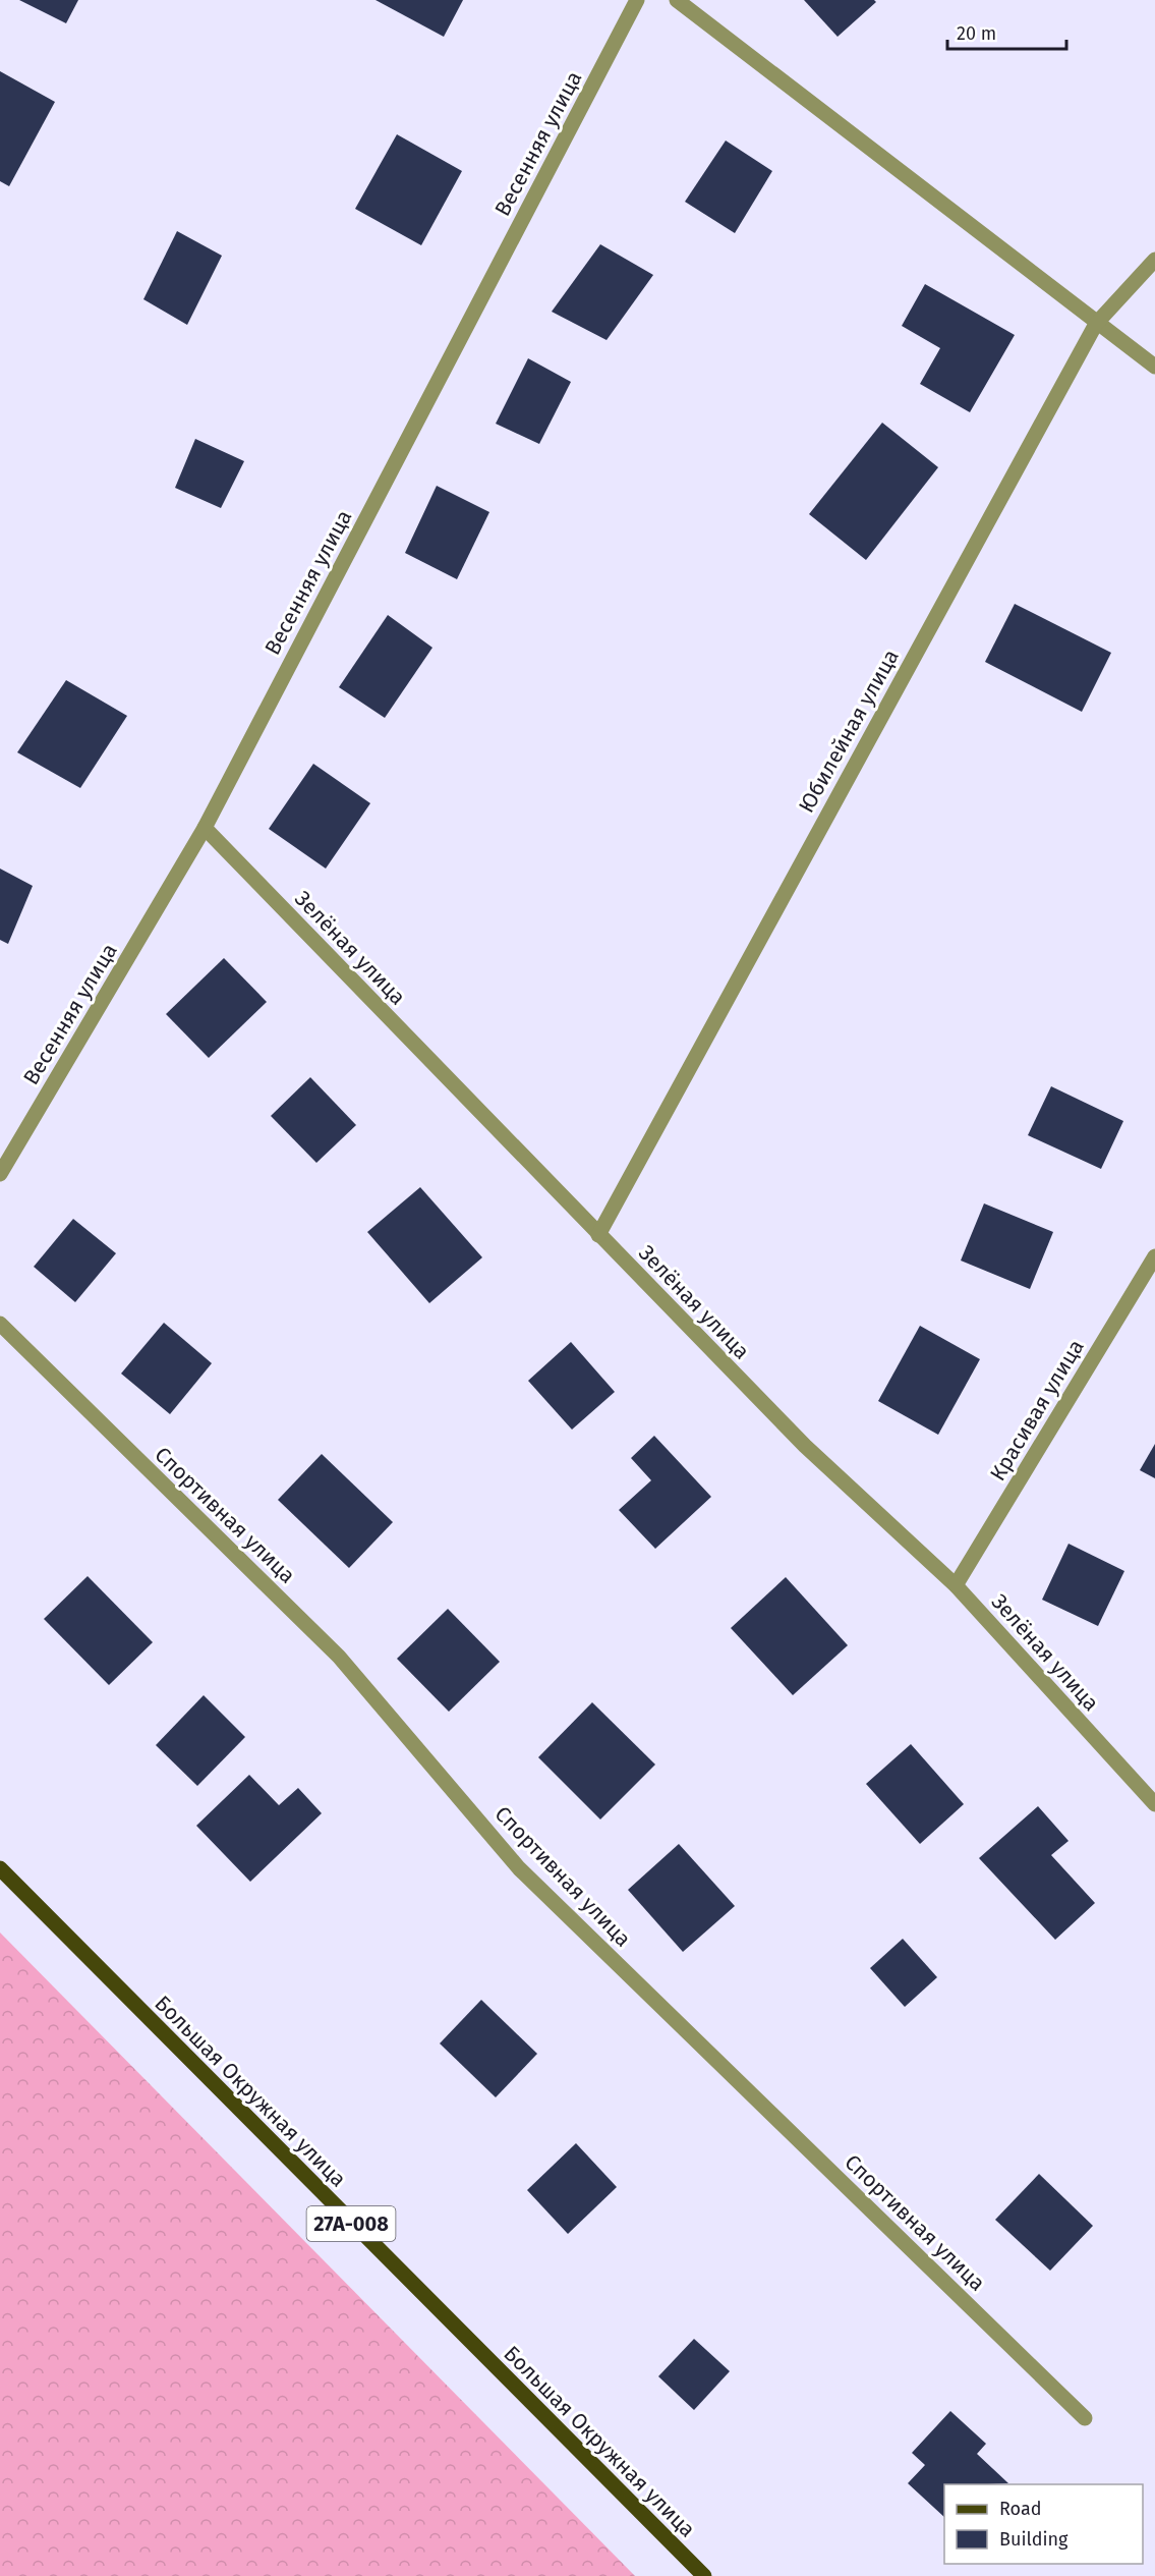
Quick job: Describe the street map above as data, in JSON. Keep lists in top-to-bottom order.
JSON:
{
  "streets": {
    "main road": ["Большая Окружная улица", "27А-008"],
    "street": [
      "Весенняя улица",
      "Юбилейная улица",
      "Зелёная улица",
      "Красивая улица",
      "Спортивная улица"
    ]
  },
  "crossings": [
    ["Весенняя улица", "Зелёная улица"],
    ["Юбилейная улица", "Зелёная улица"],
    ["Зелёная улица", "Красивая улица"]
  ],
  "legend": ["Road", "Building"],
  "scale_bar": "20 m"
}
